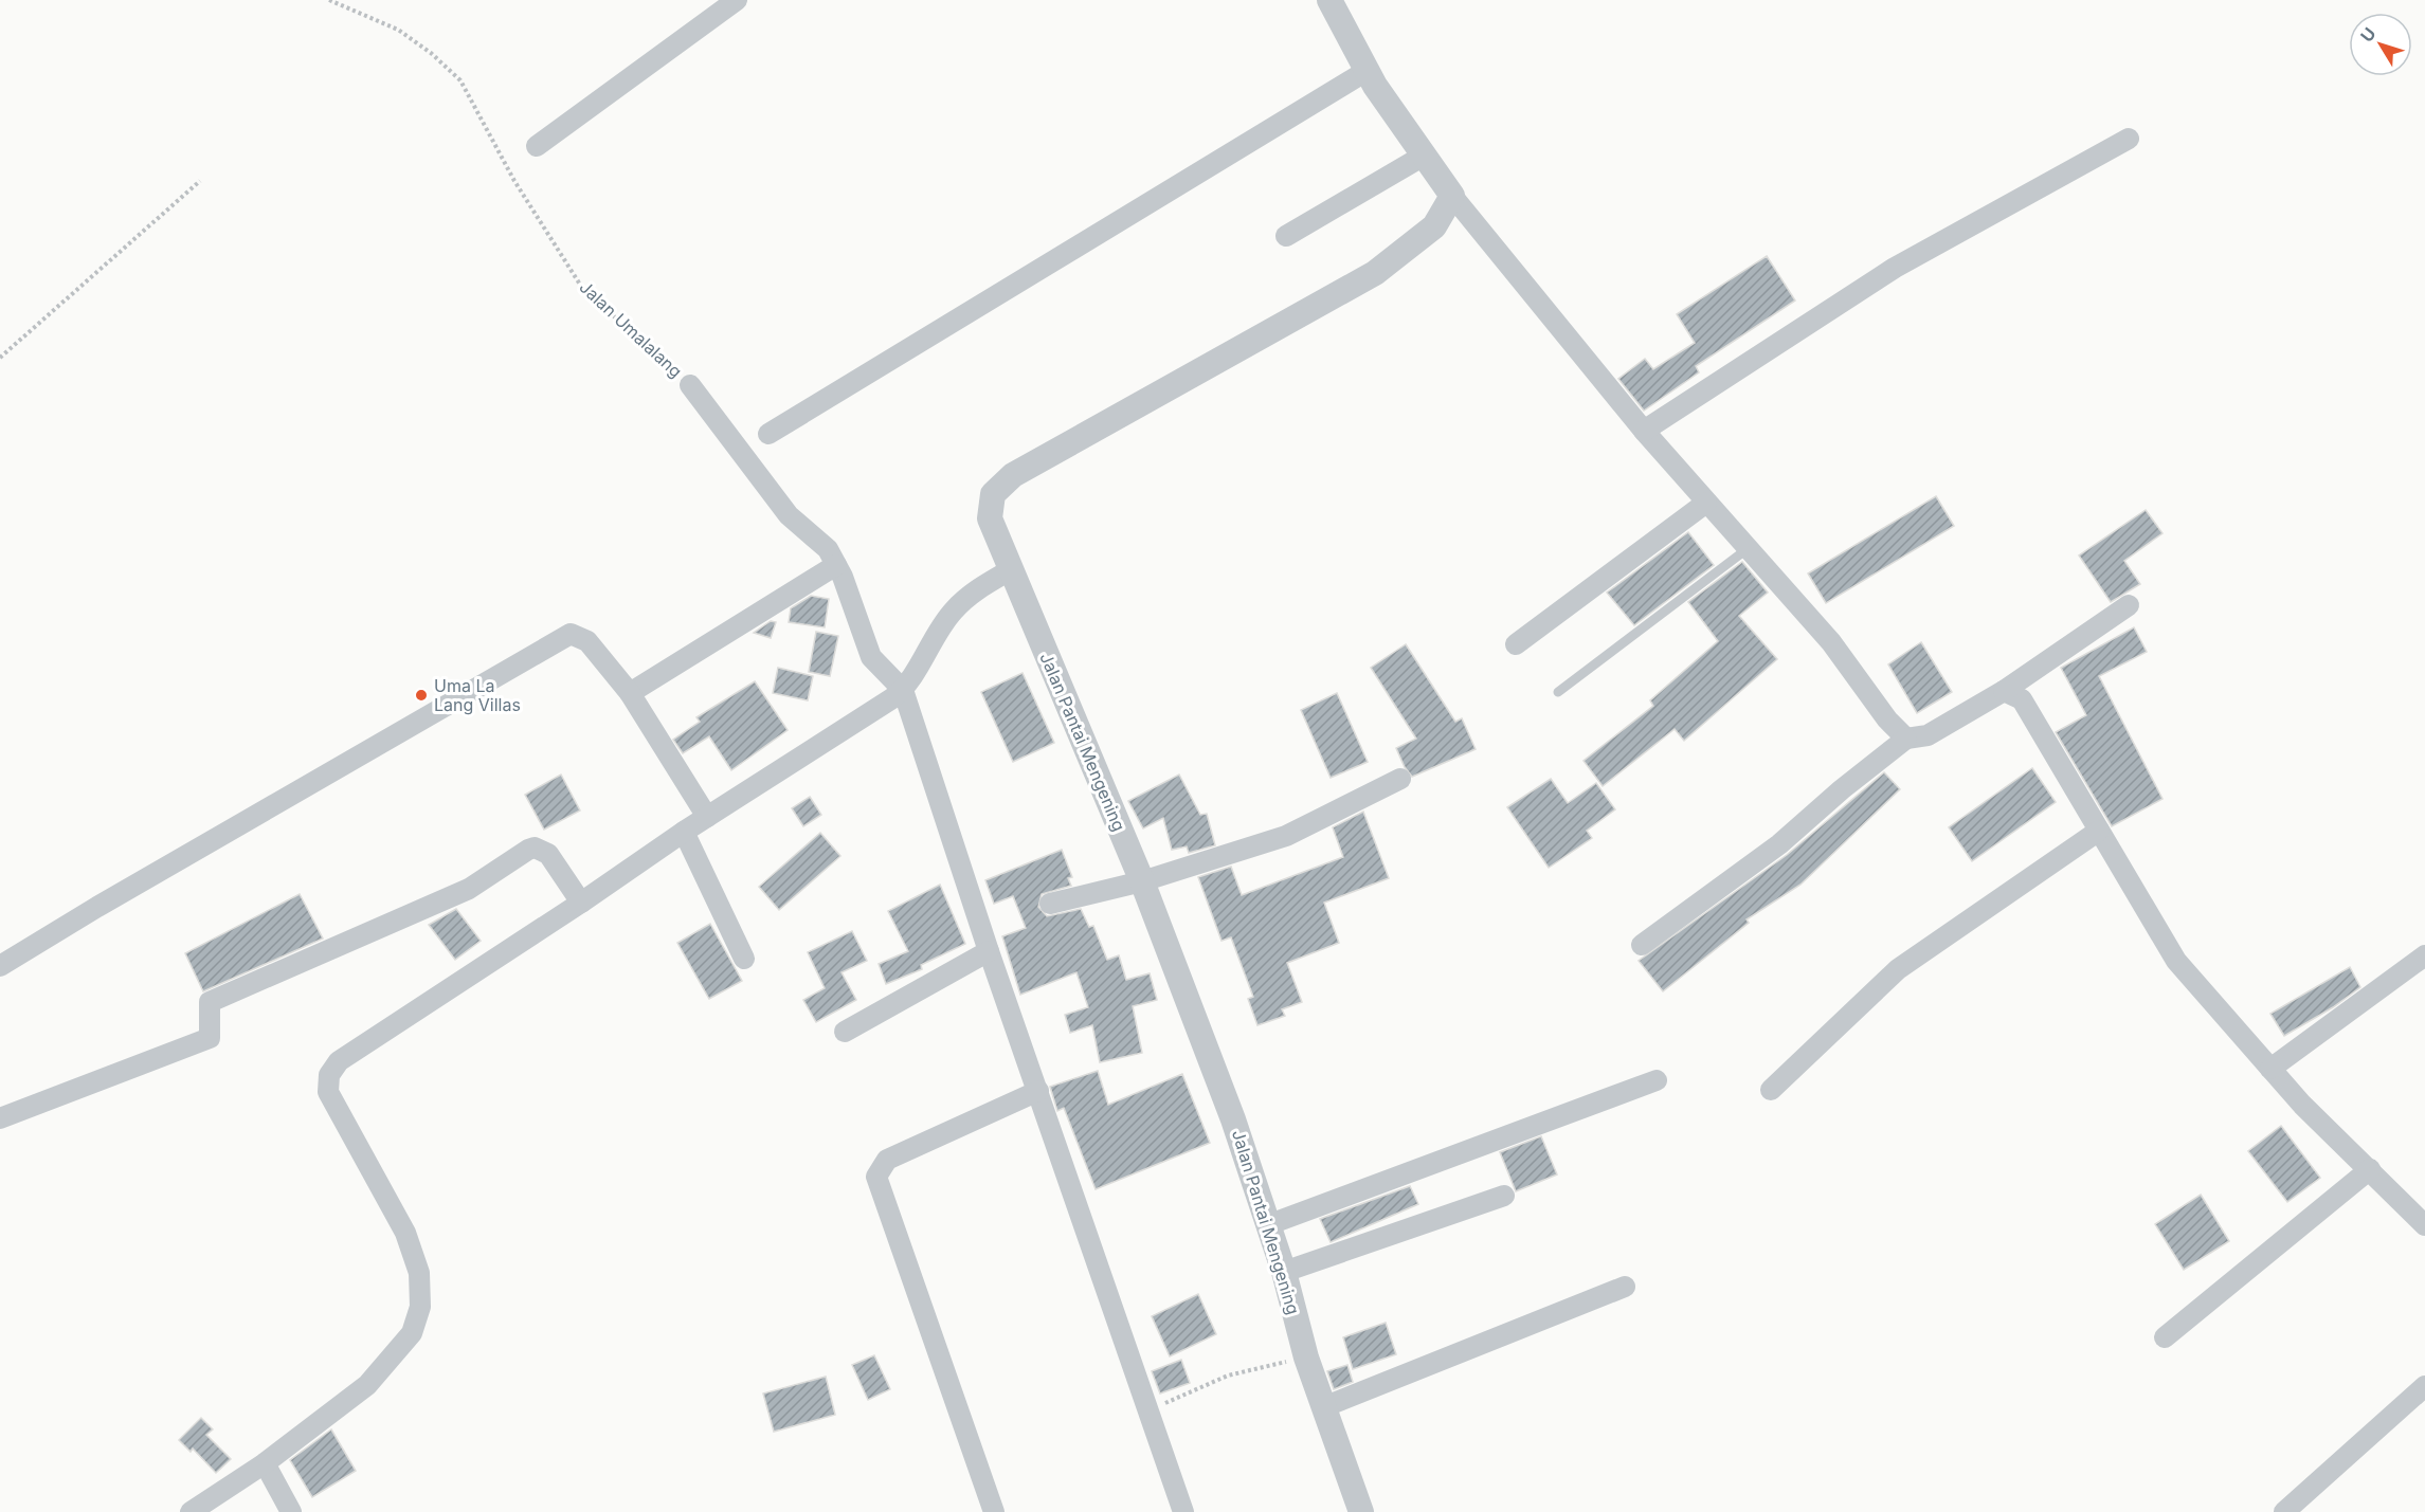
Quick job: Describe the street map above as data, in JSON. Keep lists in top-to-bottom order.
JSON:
{
  "streets": {
    "street": ["Jalan Umalalang", "Jalan Pantai Mengening"]
  },
  "places": ["Uma La Lang Villas"],
  "north": "top left"
}
